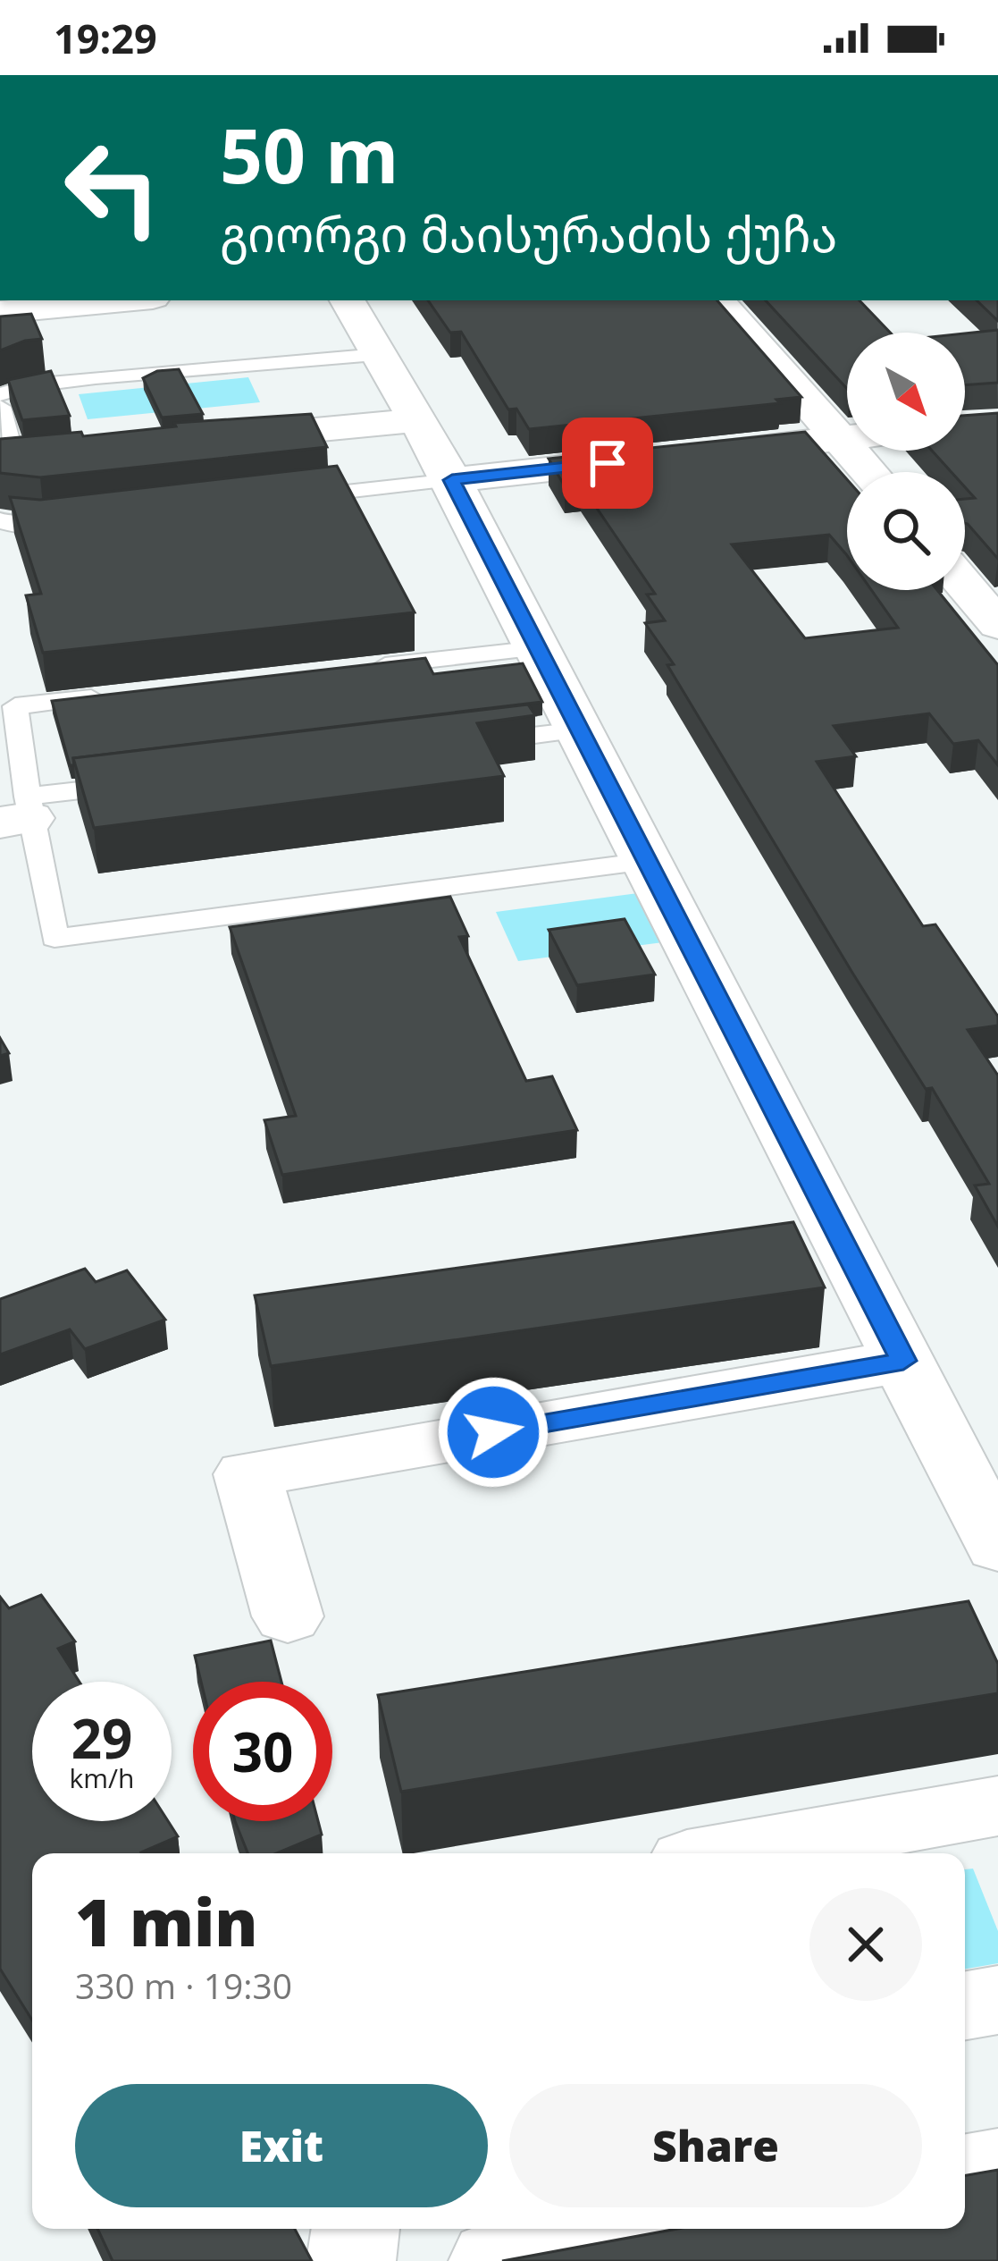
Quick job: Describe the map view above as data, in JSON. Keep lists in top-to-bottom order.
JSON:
{
  "north": "bottom right",
  "page": {
    "status": "19:29",
    "turn": ["50 m", "გიორგი მაისურაძის ქუჩა"],
    "speed": "29 km/h",
    "limit": "30",
    "heading": ["1 min", "330 m · 19:30"],
    "buttons": ["Exit", "Share"]
  }
}
